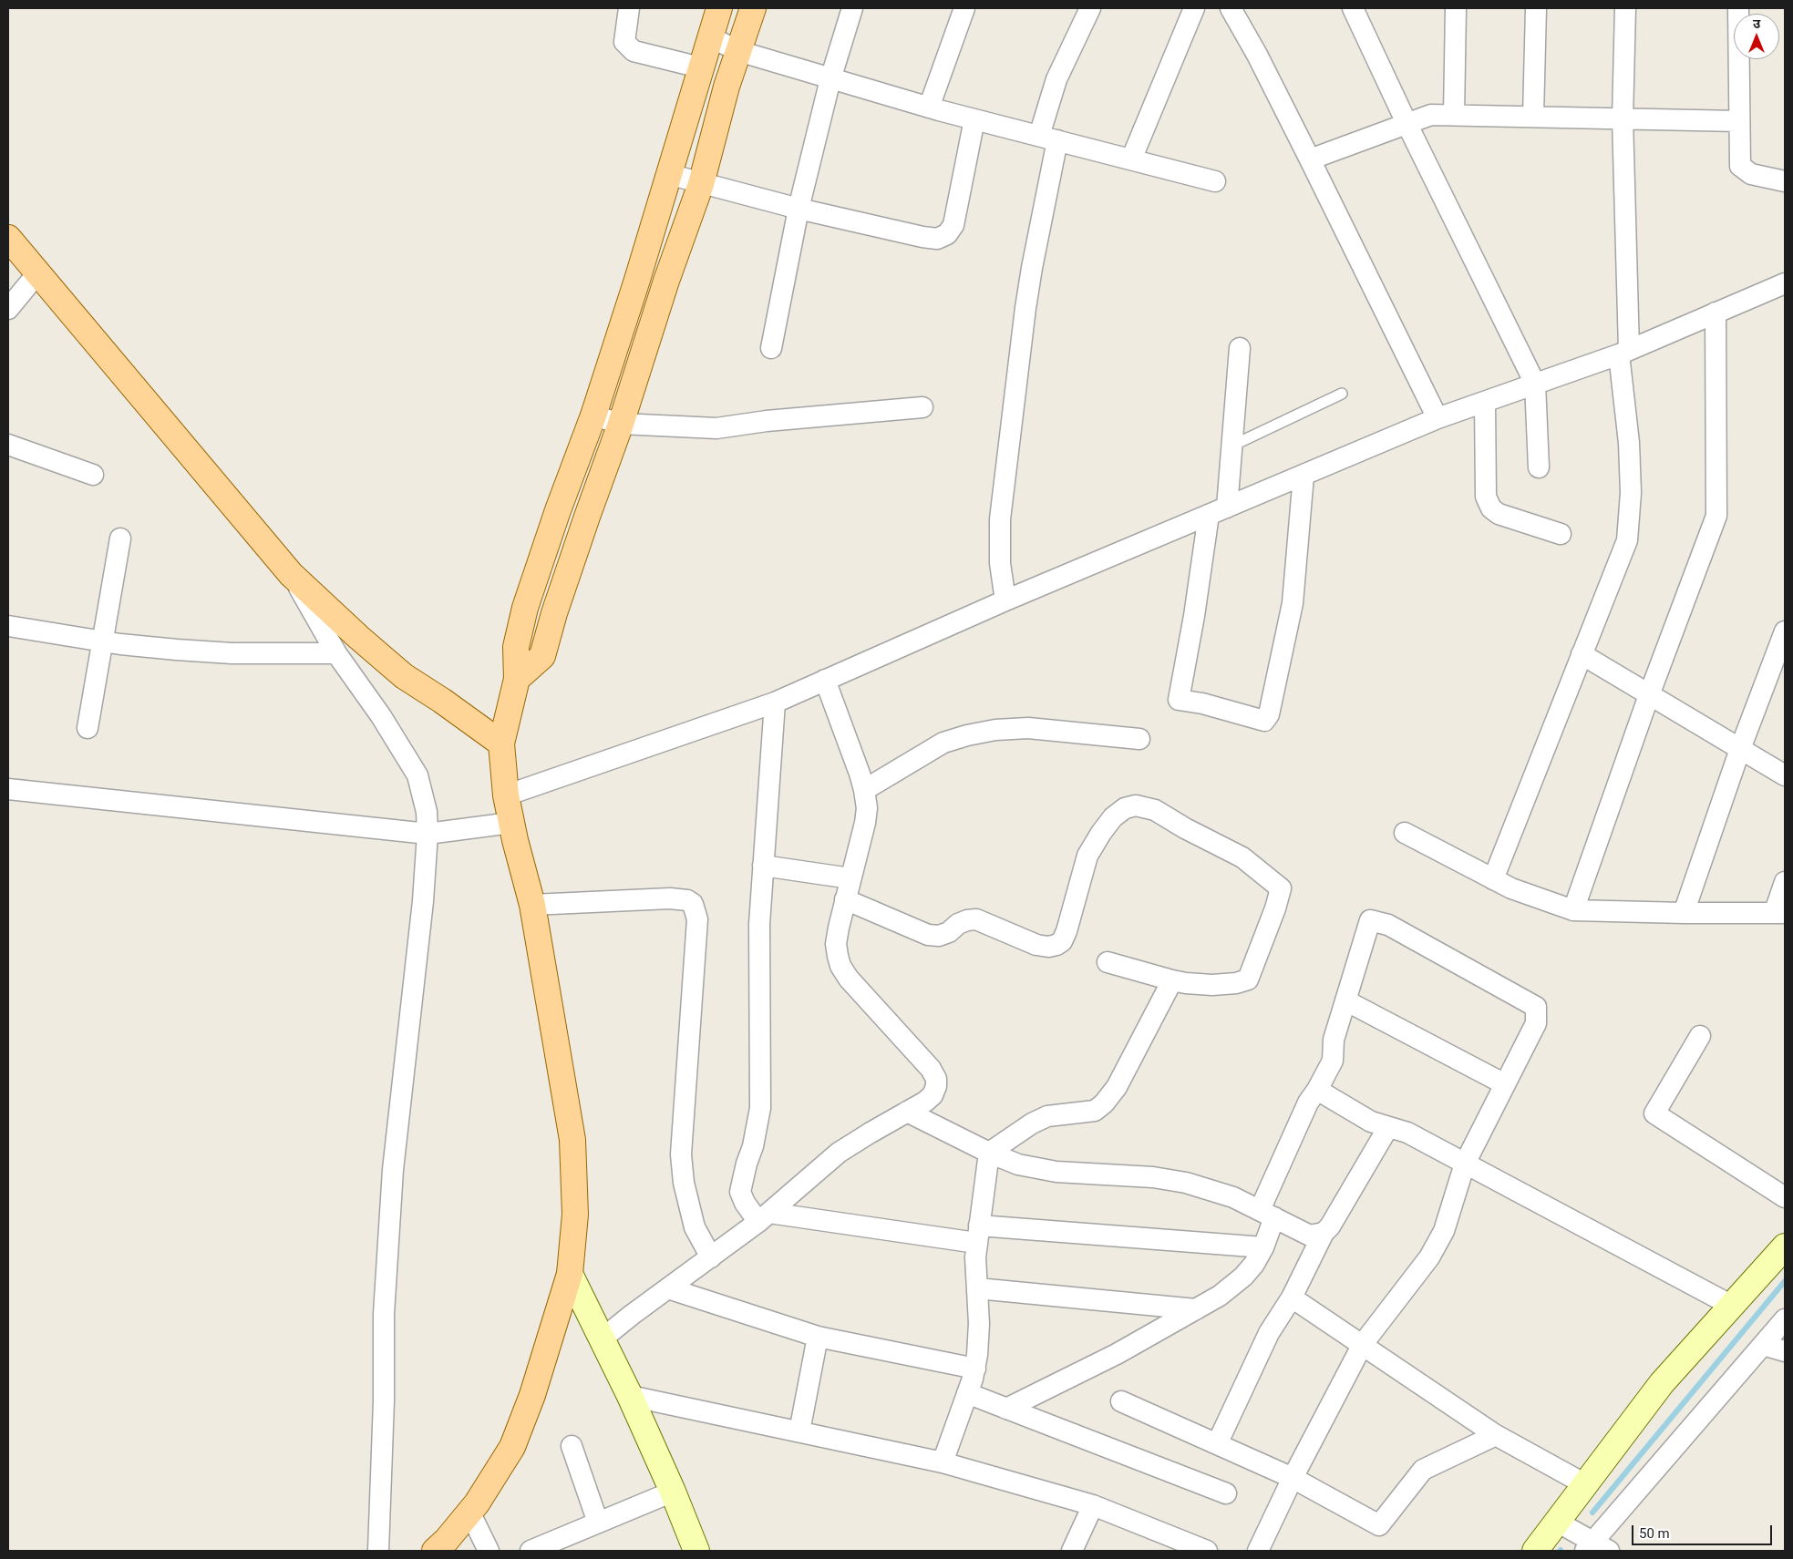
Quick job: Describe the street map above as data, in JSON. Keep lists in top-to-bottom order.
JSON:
{
  "scale_bar": "50 m",
  "north": "top"
}
